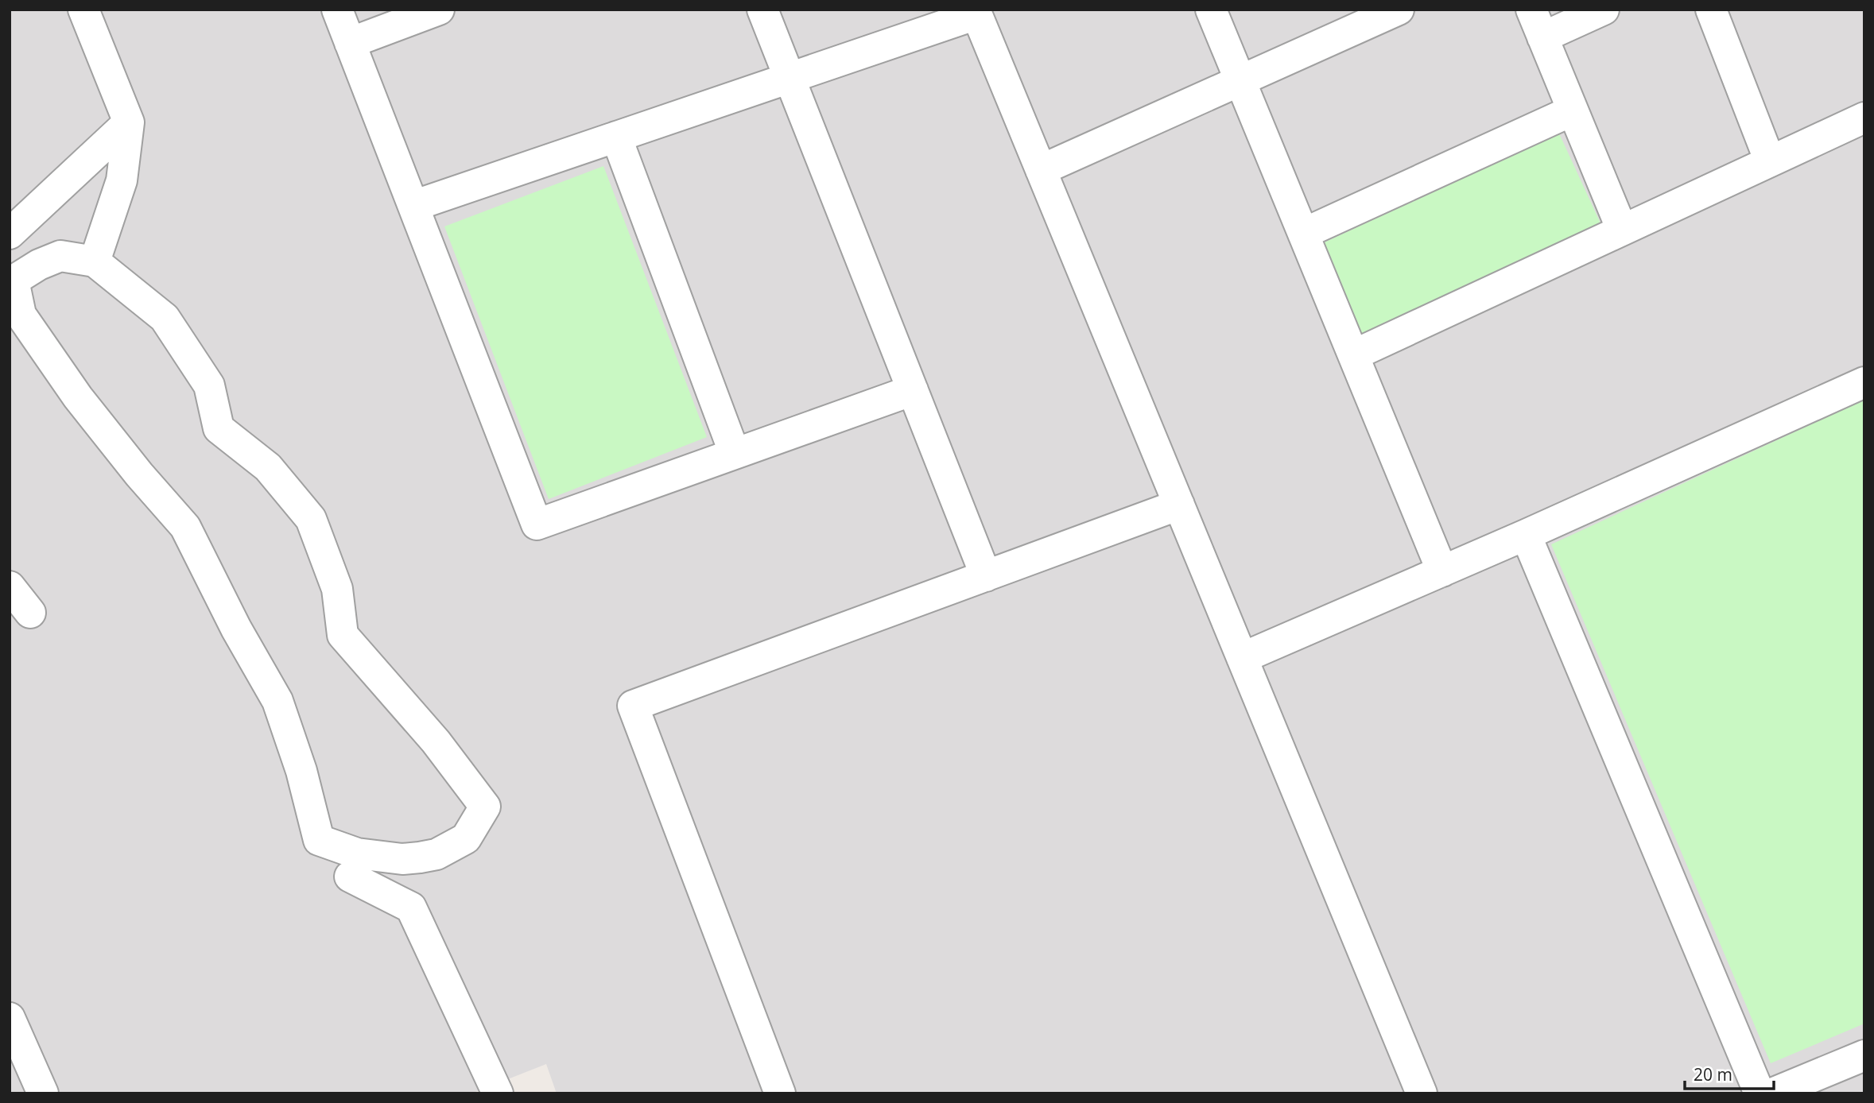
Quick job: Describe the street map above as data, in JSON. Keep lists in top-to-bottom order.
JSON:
{
  "scale_bar": "20 m"
}
